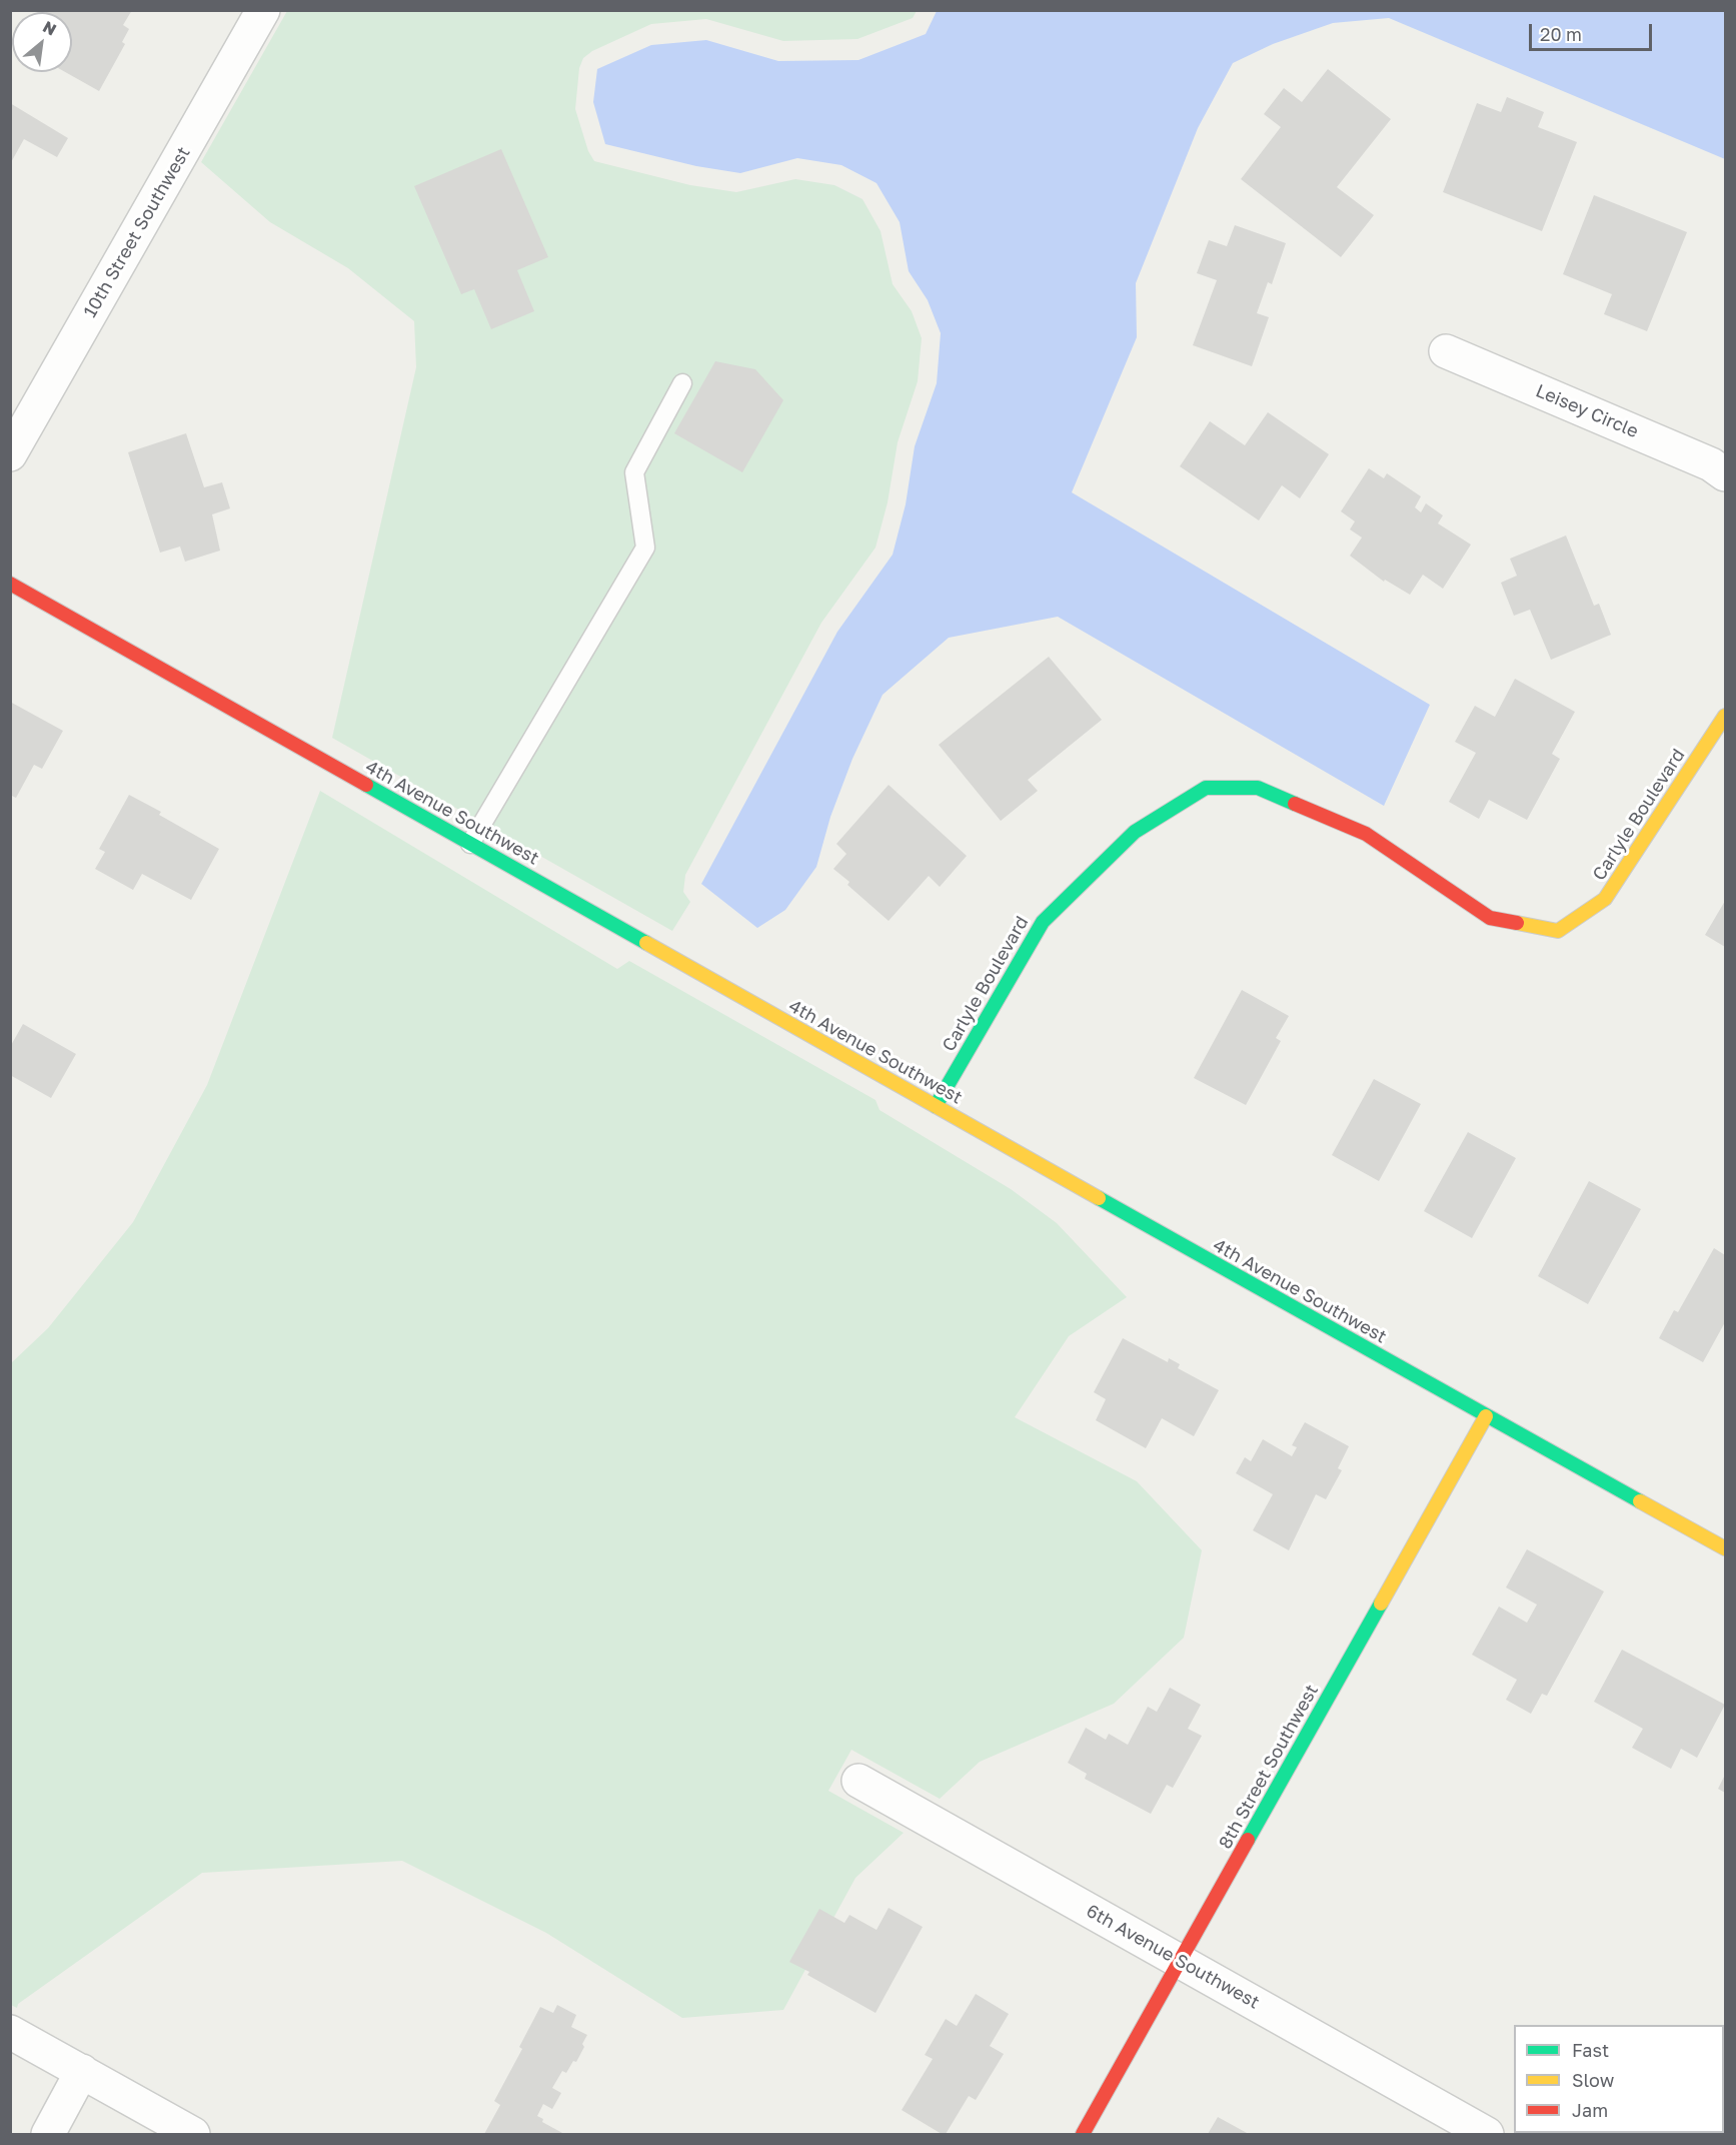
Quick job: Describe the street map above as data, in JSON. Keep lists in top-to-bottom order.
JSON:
{
  "streets": {
    "street": [
      "10th Street Southwest",
      "Leisey Circle",
      "4th Avenue Southwest",
      "Carlyle Boulevard",
      "8th Street Southwest",
      "6th Avenue Southwest"
    ]
  },
  "crossings": [
    ["4th Avenue Southwest", "Carlyle Boulevard"],
    ["4th Avenue Southwest", "8th Street Southwest"],
    ["8th Street Southwest", "6th Avenue Southwest"]
  ],
  "legend": ["Fast", "Slow", "Jam"],
  "scale_bar": "20 m",
  "north": "top right"
}
